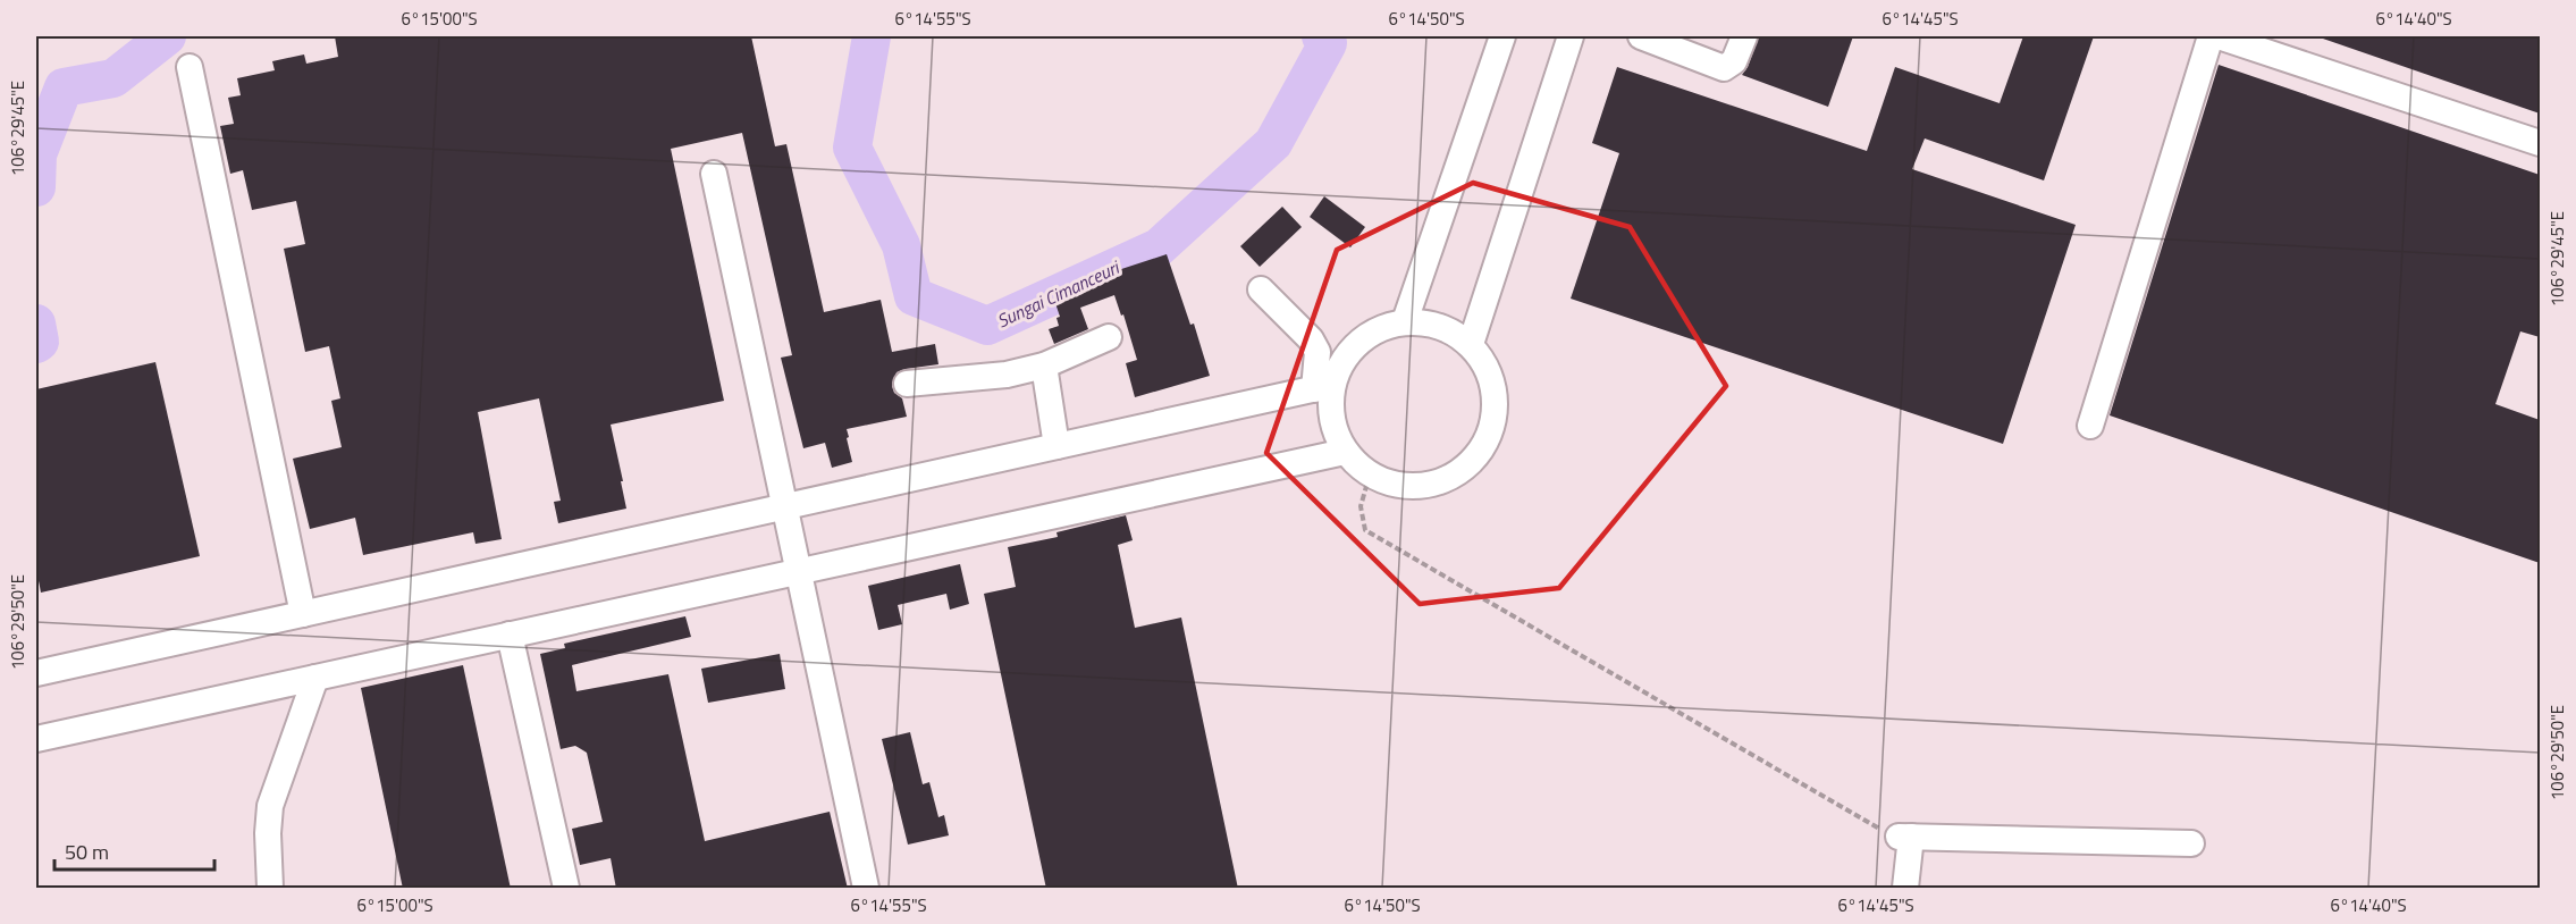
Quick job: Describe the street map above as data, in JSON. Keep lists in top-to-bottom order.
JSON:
{
  "water": ["Sungai Cimanceuri"],
  "scale_bar": "50 m",
  "coordinates": [
    "6°15'00\"S",
    "6°14'55\"S",
    "6°14'50\"S",
    "6°14'45\"S",
    "6°14'40\"S",
    "106°29'45\"E",
    "106°29'50\"E"
  ]
}
